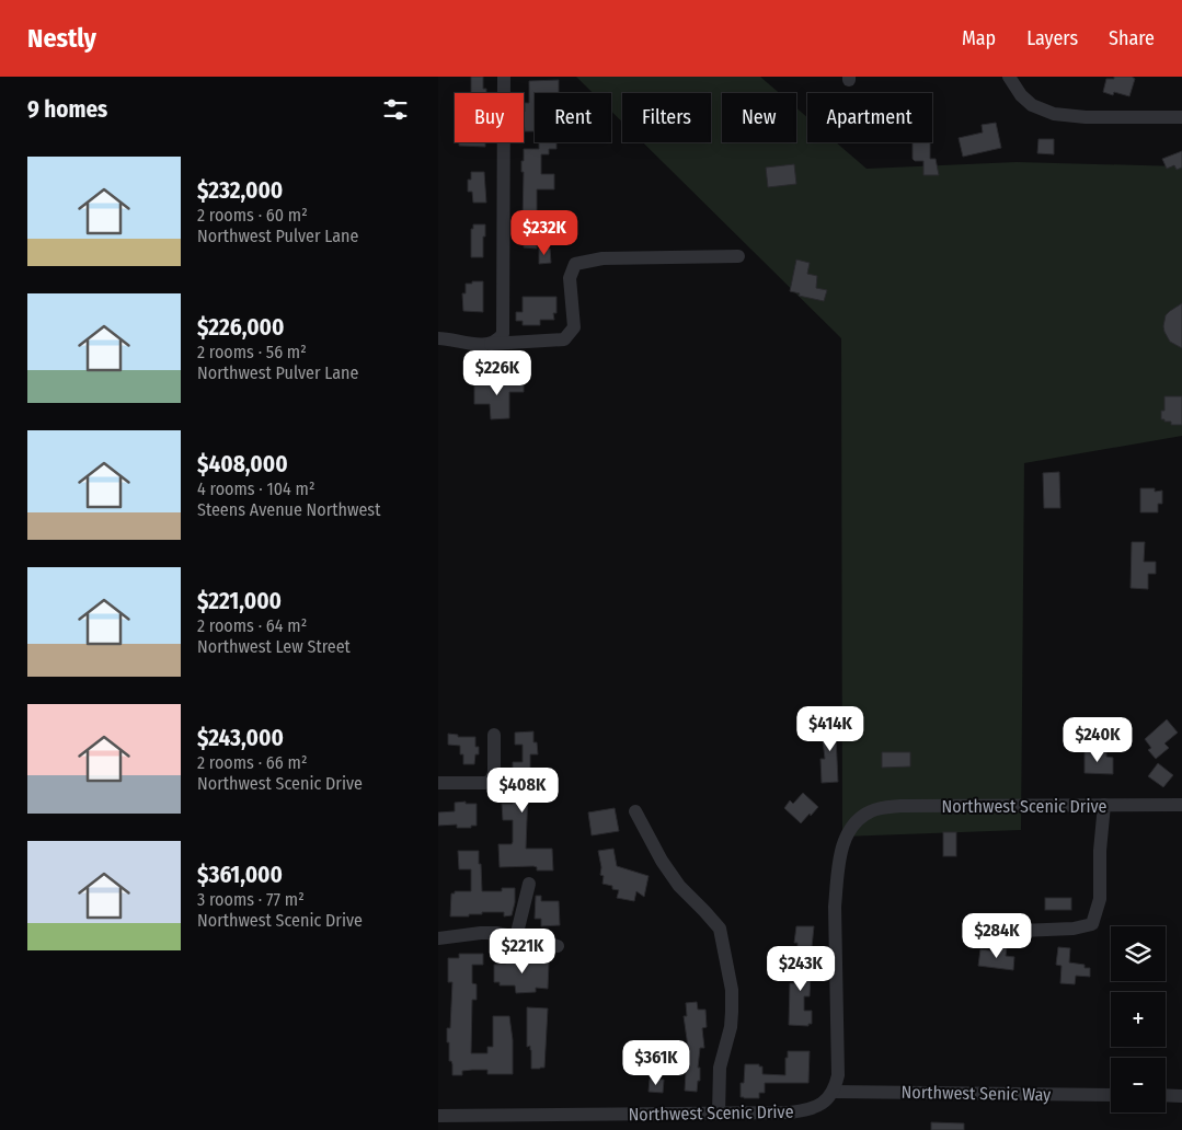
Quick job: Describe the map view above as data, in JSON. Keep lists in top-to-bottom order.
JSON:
{
  "streets": {
    "street": ["Northwest Scenic Drive", "Northwest Senic Way"]
  },
  "crossings": [
    ["Northwest Scenic Drive", "Northwest Senic Way"]
  ],
  "page": {
    "header": "Nestly",
    "nav": ["Map", "Layers", "Share"],
    "heading": "9 homes",
    "chip": [
      "Buy",
      "Rent",
      "Filters",
      "New",
      "Apartment"
    ],
    "list": [
      {
        "name": "$232,000",
        "note": "2 rooms · 60 m² · Northwest Pulver Lane"
      },
      {
        "name": "$226,000",
        "note": "2 rooms · 56 m² · Northwest Pulver Lane"
      },
      {
        "name": "$408,000",
        "note": "4 rooms · 104 m² · Steens Avenue Northwest"
      },
      {
        "name": "$221,000",
        "note": "2 rooms · 64 m² · Northwest Lew Street"
      },
      {
        "name": "$243,000",
        "note": "2 rooms · 66 m² · Northwest Scenic Drive"
      },
      {
        "name": "$361,000",
        "note": "3 rooms · 77 m² · Northwest Scenic Drive"
      }
    ],
    "price": [
      "$232K",
      "$226K",
      "$414K",
      "$240K",
      "$408K",
      "$284K",
      "$221K",
      "$243K",
      "$361K"
    ],
    "map_buttons": ["+", "−"]
  }
}
